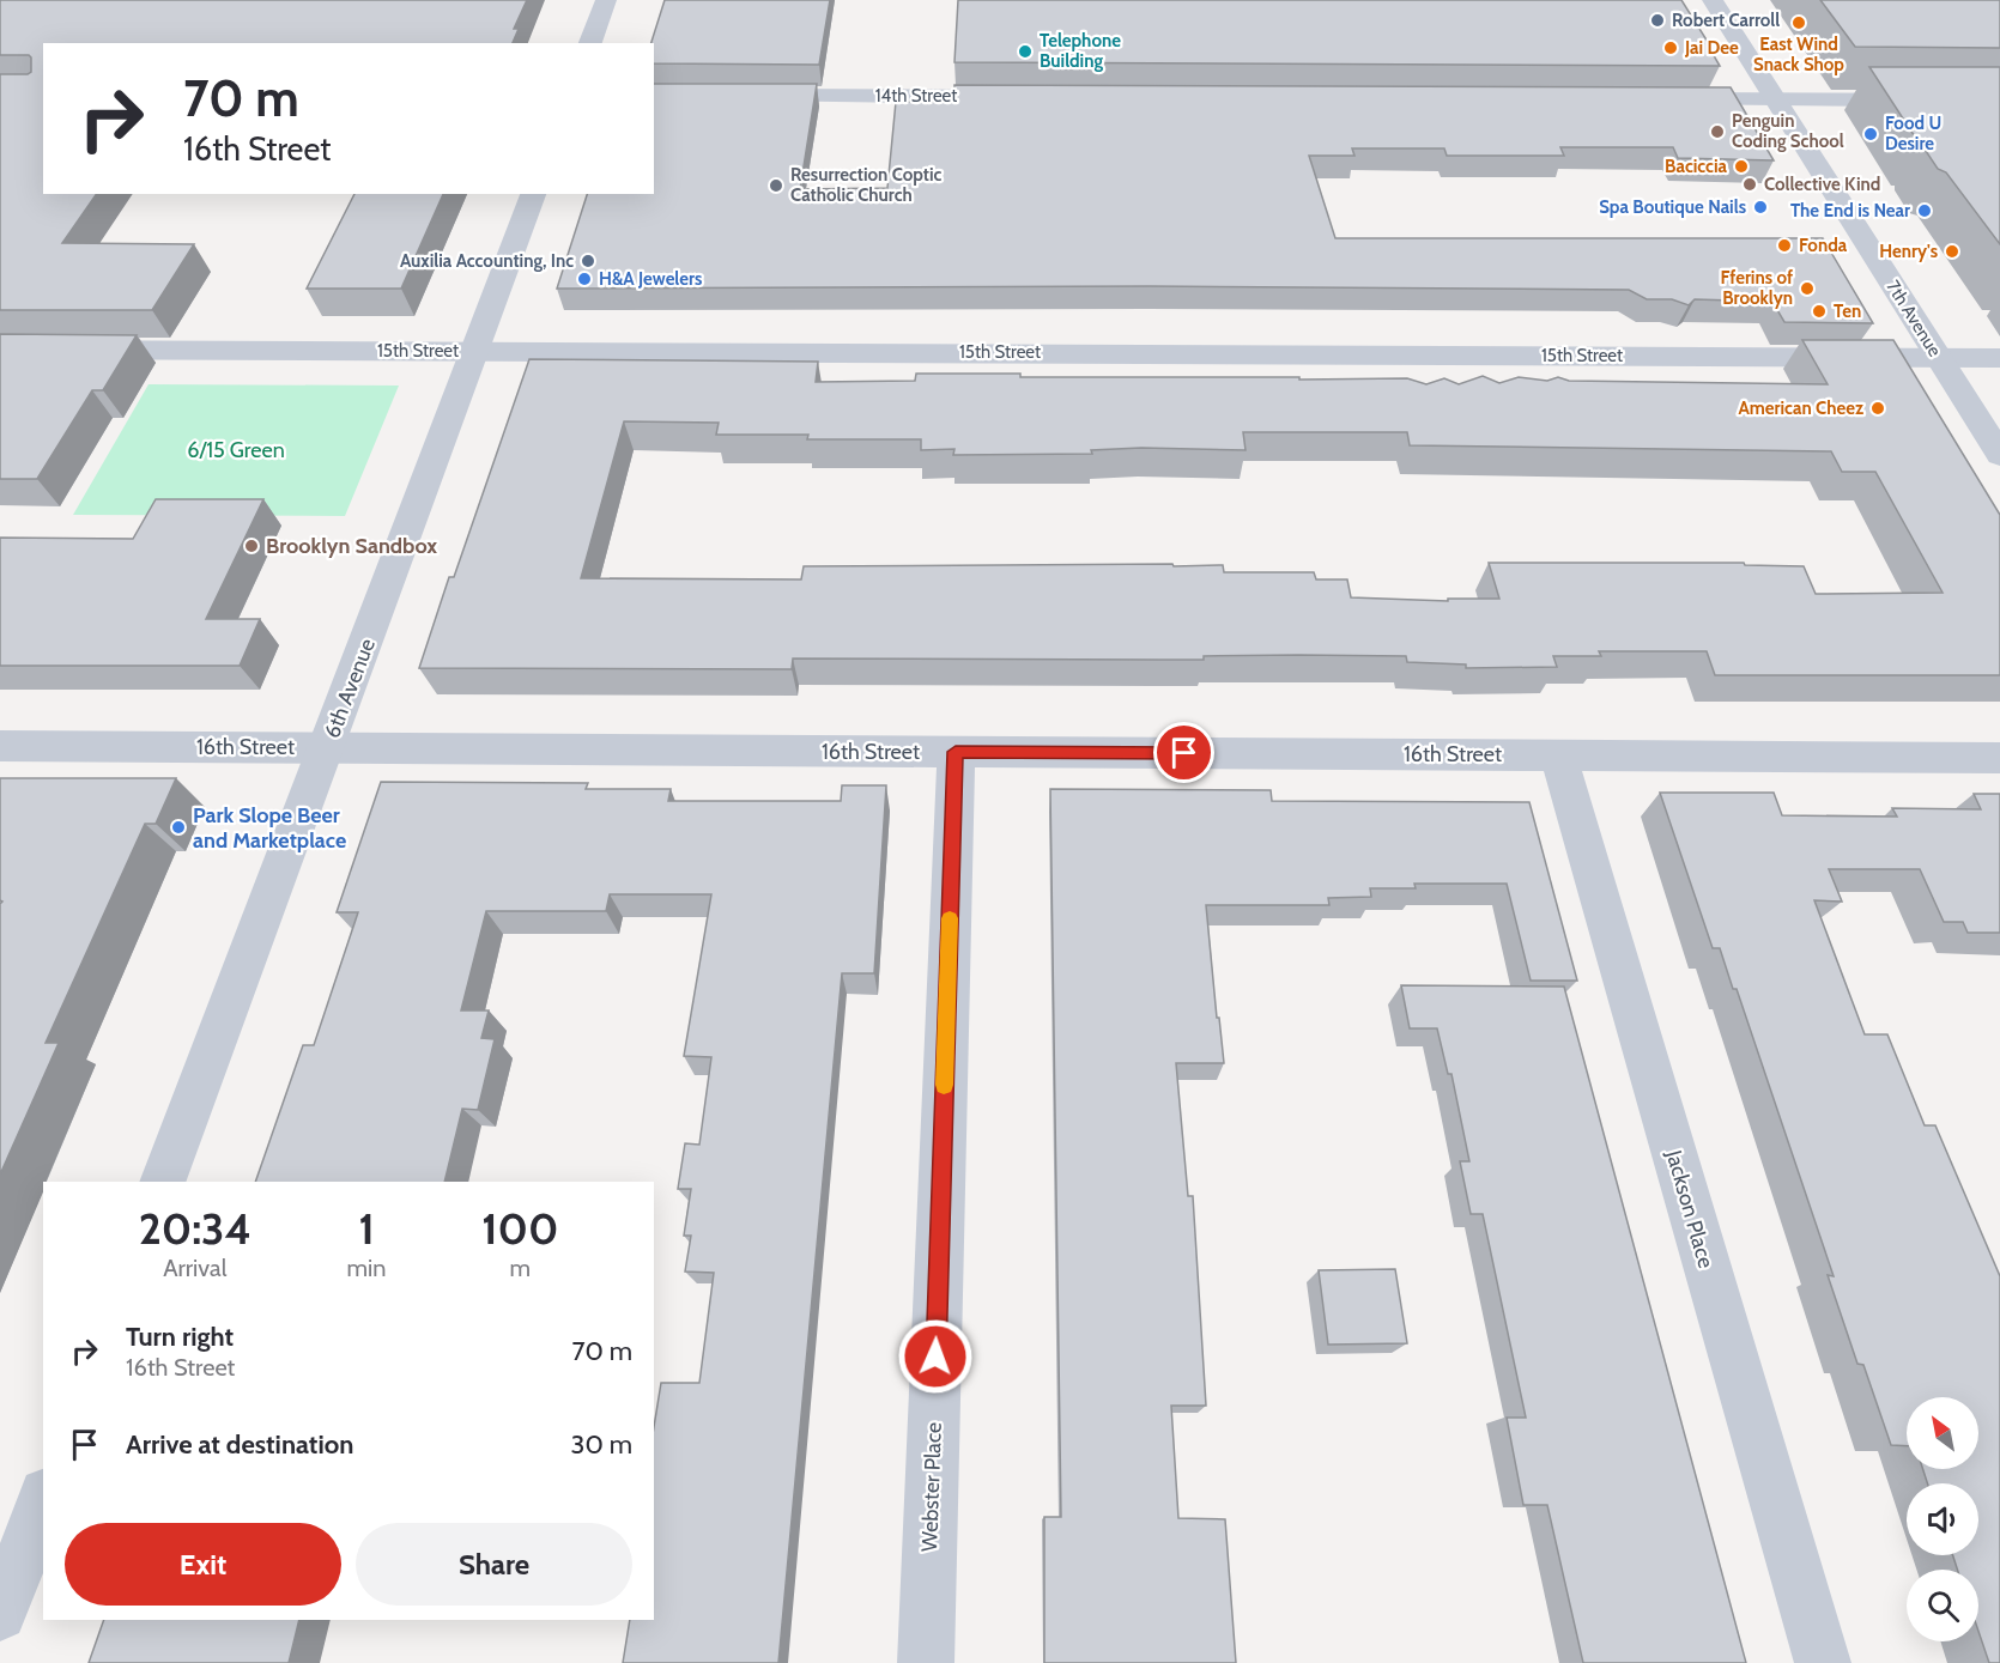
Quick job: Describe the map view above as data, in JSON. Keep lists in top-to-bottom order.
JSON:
{
  "streets": {
    "street": [
      "14th Street",
      "7th Avenue",
      "15th Street",
      "6th Avenue",
      "16th Street",
      "Jackson Place",
      "Webster Place"
    ]
  },
  "crossings": [
    ["7th Avenue", "15th Street"],
    ["15th Street", "6th Avenue"],
    ["6th Avenue", "16th Street"],
    ["16th Street", "Jackson Place"],
    ["16th Street", "Webster Place"]
  ],
  "parks": ["6/15 Green"],
  "places": [
    "Robert Carroll",
    "East Wind Snack Shop",
    "Jai Dee",
    "Telephone Building",
    "Penguin Coding School",
    "Food U Desire",
    "Baciccia",
    "Collective Kind",
    "Resurrection Coptic Catholic Church",
    "Spa Boutique Nails",
    "The End is Near",
    "Fonda",
    "Henry's",
    "Auxilia Accounting, Inc",
    "H&A Jewelers",
    "Fferins of Brooklyn",
    "Ten",
    "American Cheez",
    "Brooklyn Sandbox",
    "Park Slope Beer and Marketplace"
  ],
  "north": "top left",
  "page": {
    "turn": ["70 m", "16th Street"],
    "eta": [
      "20:34",
      "Arrival",
      "1",
      "min",
      "100",
      "m"
    ],
    "list": [
      {
        "name": "Turn right",
        "note": "16th Street",
        "value": "70 m"
      },
      {
        "name": "Arrive at destination",
        "value": "30 m"
      }
    ],
    "buttons": ["Exit", "Share"]
  }
}
